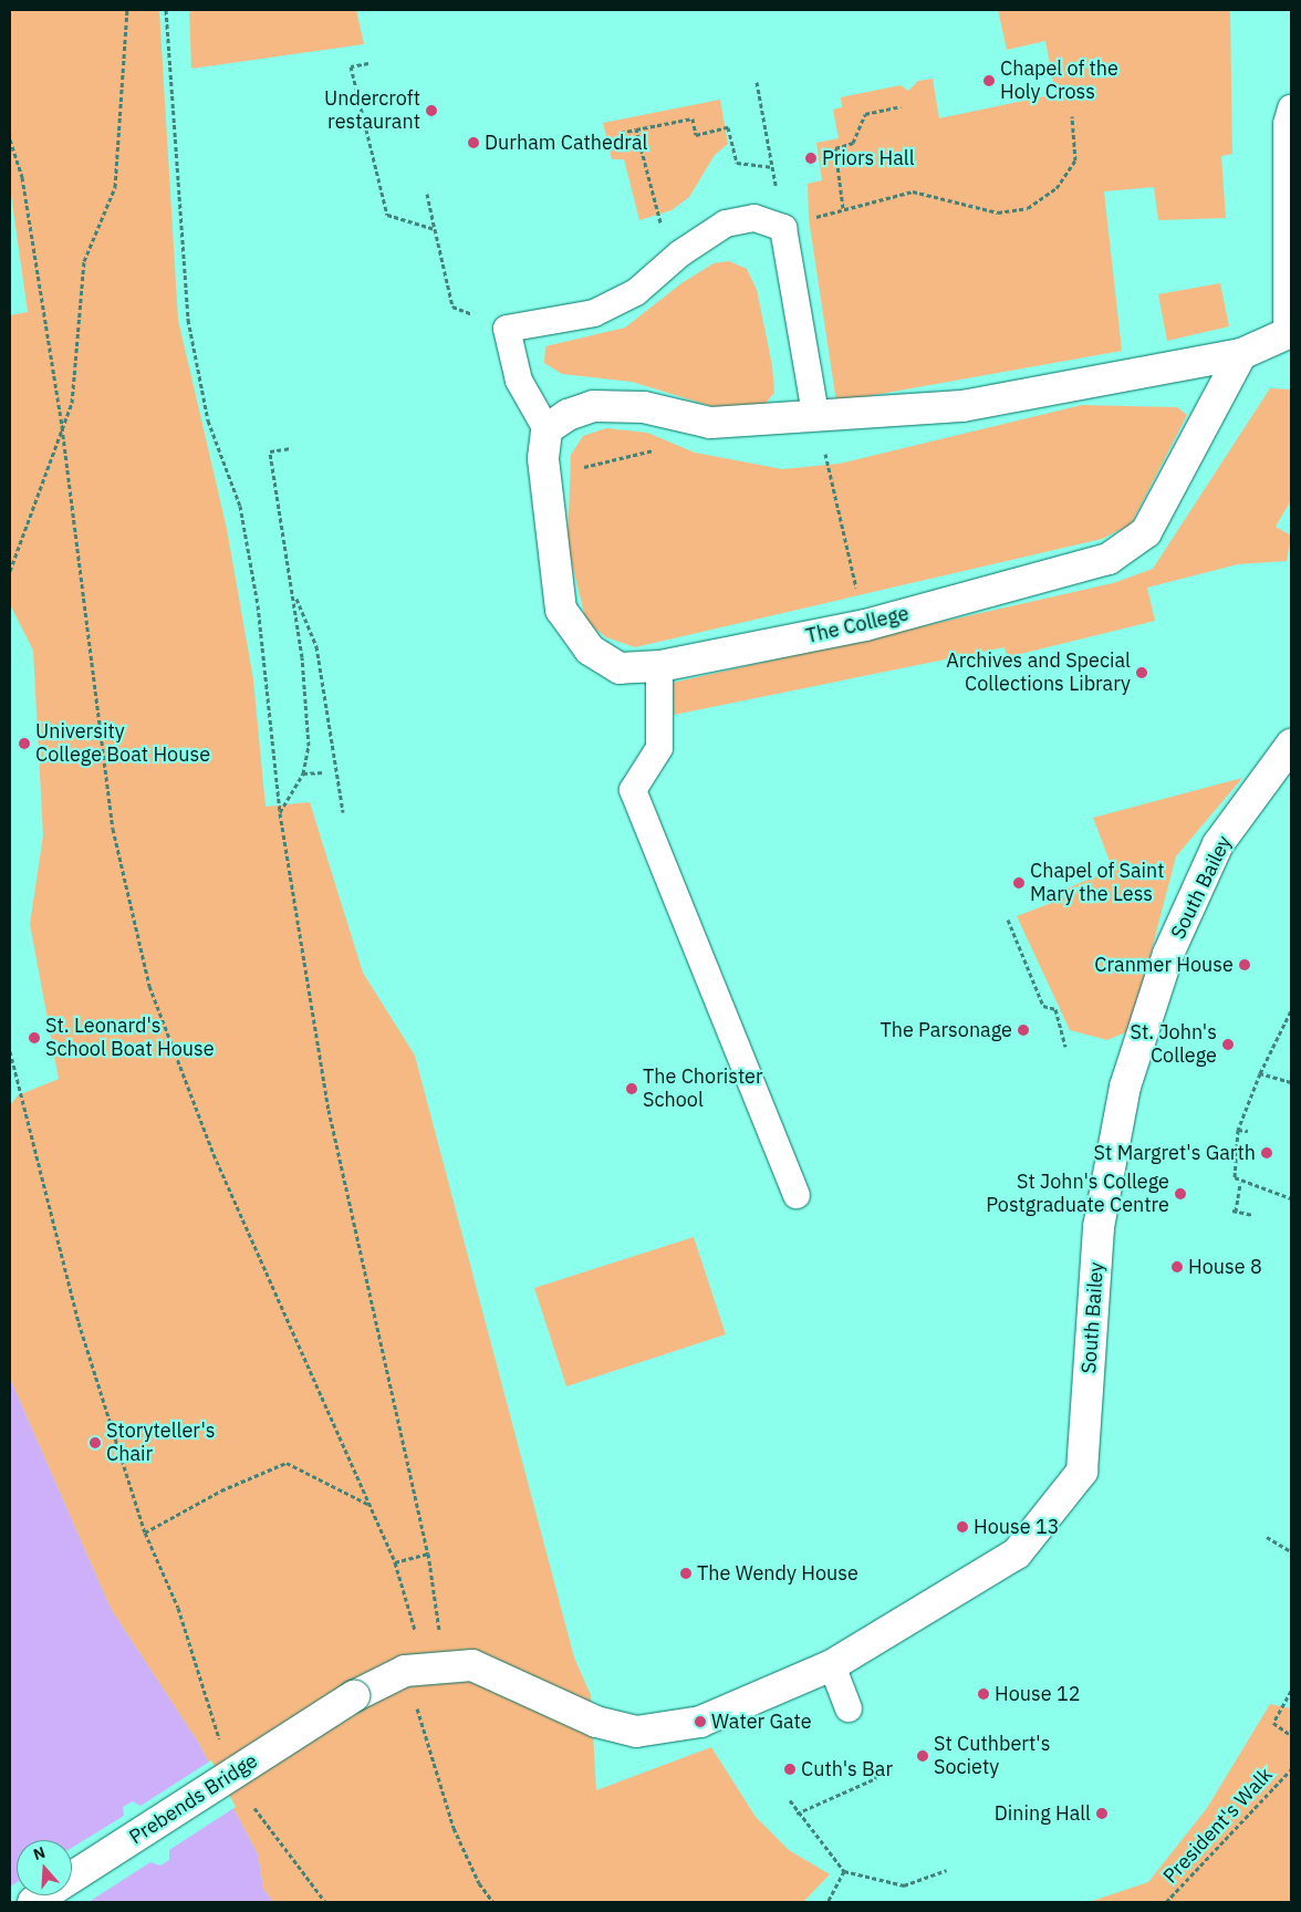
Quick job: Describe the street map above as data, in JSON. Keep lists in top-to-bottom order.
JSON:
{
  "streets": {
    "street": ["The College", "South Bailey", "Prebends Bridge"],
    "path": ["President's Walk"]
  },
  "crossings": [
    ["South Bailey", "Prebends Bridge"]
  ],
  "places": [
    "Chapel of the Holy Cross",
    "Undercroft restaurant",
    "Durham Cathedral",
    "Priors Hall",
    "Archives and Special Collections Library",
    "University College Boat House",
    "Chapel of Saint Mary the Less",
    "Cranmer House",
    "The Parsonage",
    "St. Leonard's School Boat House",
    "St. John's College",
    "The Chorister School",
    "St Margret's Garth",
    "St John's College Postgraduate Centre",
    "House 8",
    "Storyteller's Chair",
    "House 13",
    "The Wendy House",
    "House 12",
    "Water Gate",
    "St Cuthbert's Society",
    "Cuth's Bar",
    "Dining Hall"
  ],
  "north": "top"
}
